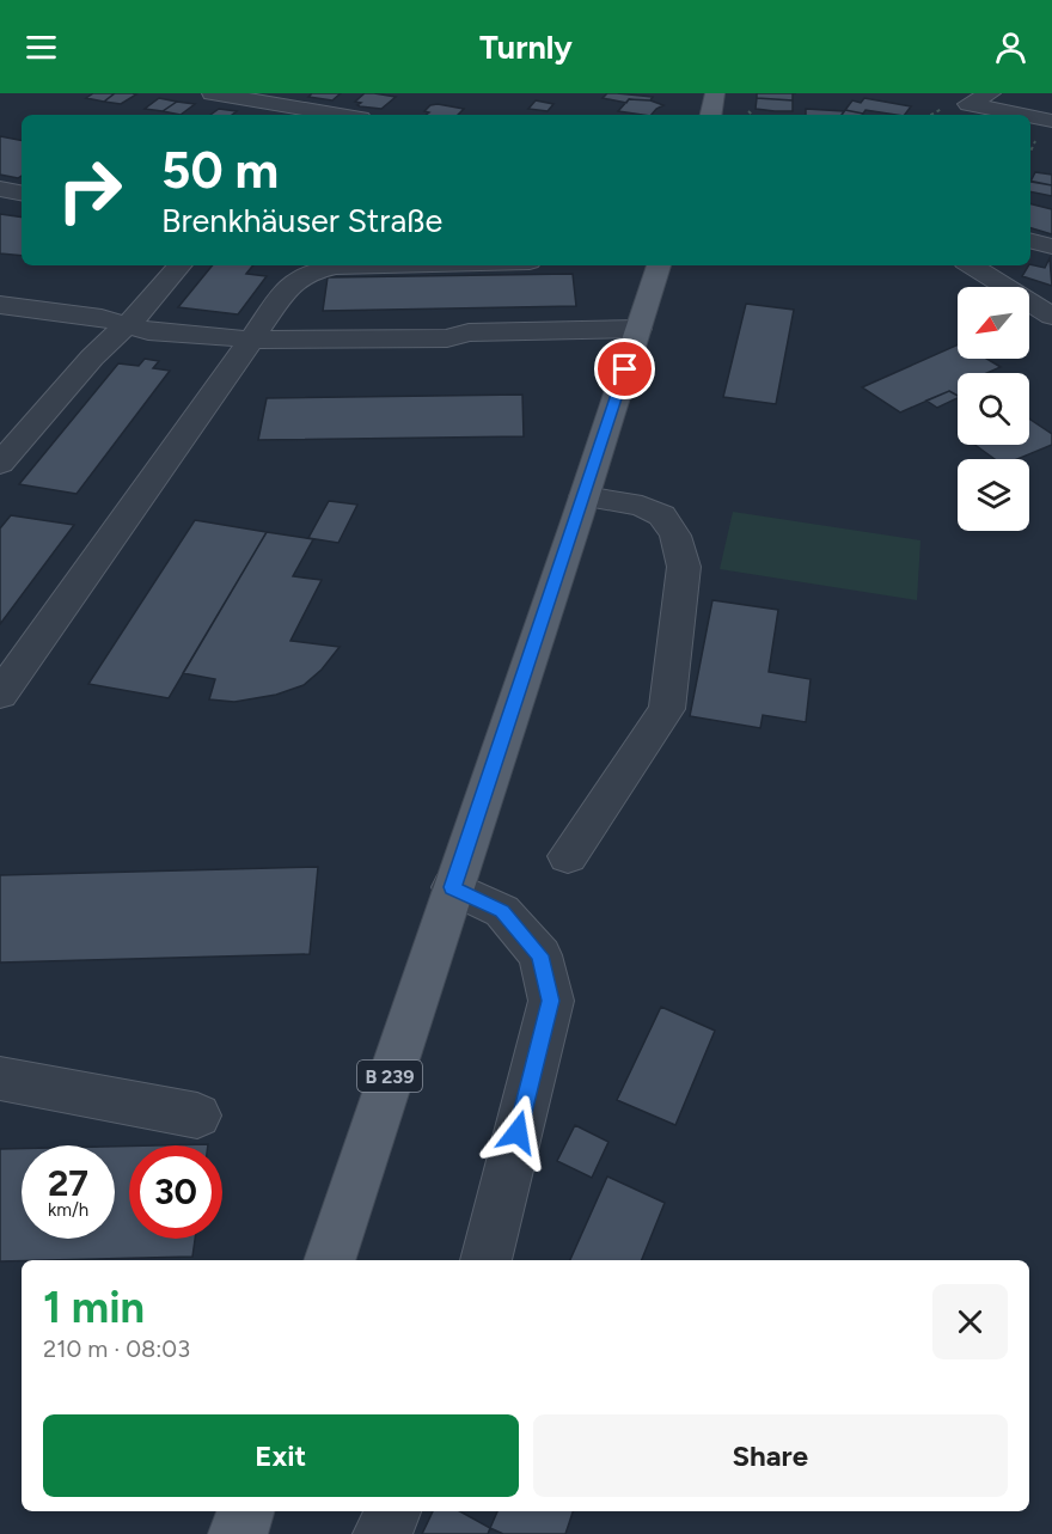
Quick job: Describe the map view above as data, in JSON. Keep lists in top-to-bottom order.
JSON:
{
  "streets": {
    "main road": ["B 239"]
  },
  "north": "bottom left",
  "page": {
    "header": "Turnly",
    "turn": ["50 m", "Brenkhäuser Straße"],
    "speed": "27 km/h",
    "limit": "30",
    "heading": ["1 min", "210 m · 08:03"],
    "buttons": ["Exit", "Share"]
  }
}
